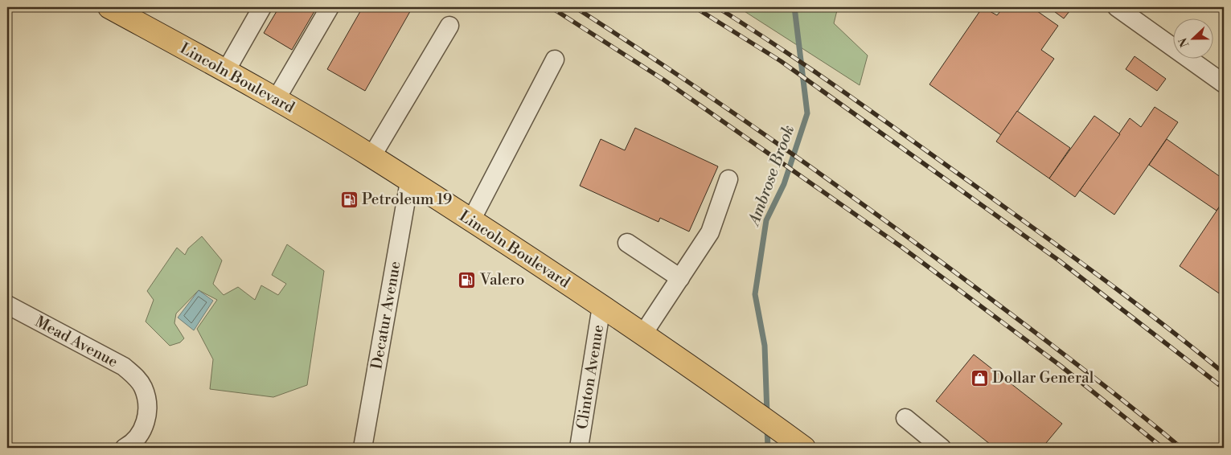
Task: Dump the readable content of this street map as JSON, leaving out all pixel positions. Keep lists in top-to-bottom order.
{
  "streets": {
    "main road": ["Lincoln Boulevard"],
    "street": ["Decatur Avenue", "Mead Avenue", "Clinton Avenue"]
  },
  "crossings": [
    ["Lincoln Boulevard", "Decatur Avenue"],
    ["Lincoln Boulevard", "Clinton Avenue"]
  ],
  "water": ["Ambrose Brook"],
  "places": {
    "fuel station": ["Petroleum 19", "Valero"],
    "shop": ["Dollar General"]
  },
  "north": "left"
}
